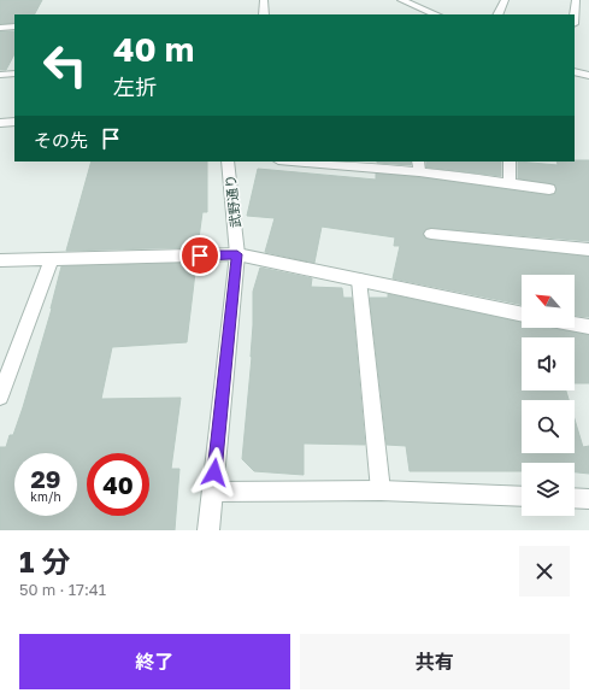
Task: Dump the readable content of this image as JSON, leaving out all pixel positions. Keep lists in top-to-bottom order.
{
  "streets": {
    "street": ["武野通り"]
  },
  "north": "top left",
  "page": {
    "turn": ["40 m", "左折"],
    "then": "その先",
    "speed": "29 km/h",
    "limit": "40",
    "heading": ["1 分", "50 m · 17:41"],
    "buttons": ["終了", "共有"]
  }
}
